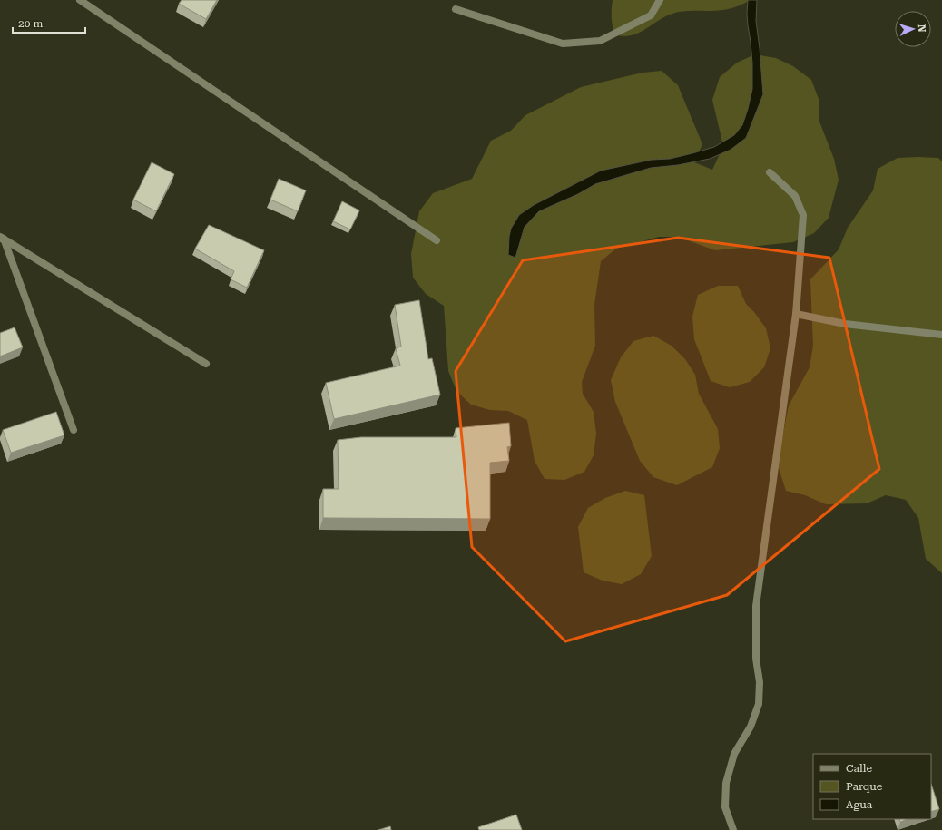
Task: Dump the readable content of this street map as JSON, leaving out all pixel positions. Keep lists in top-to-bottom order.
{
  "legend": ["Calle", "Parque", "Agua"],
  "scale_bar": "20 m",
  "north": "right"
}
